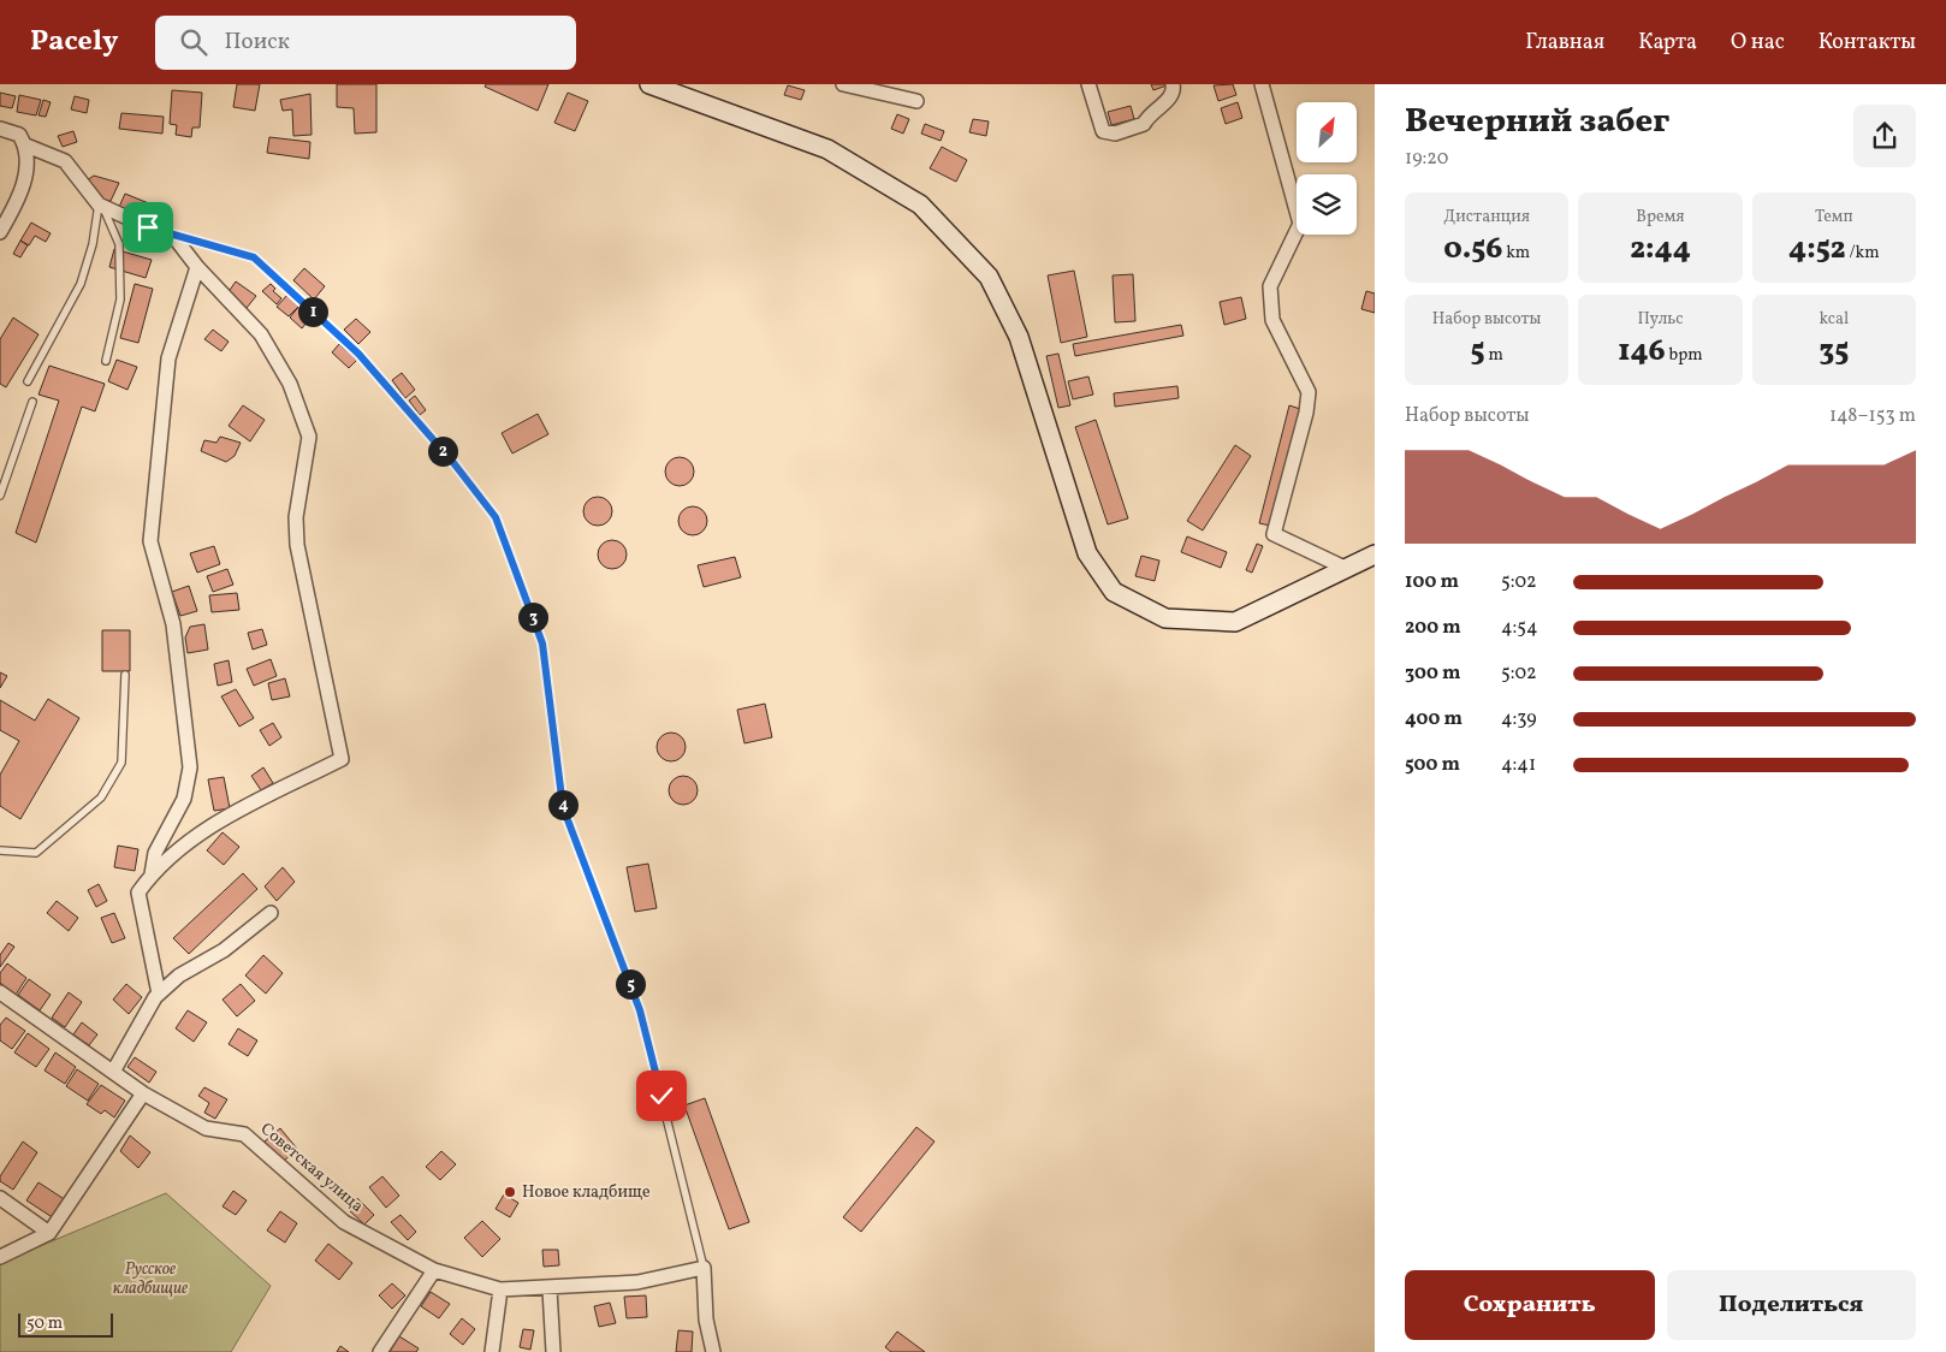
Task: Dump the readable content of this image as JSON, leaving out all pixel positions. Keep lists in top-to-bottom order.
{
  "streets": {
    "street": ["Советская улица"]
  },
  "parks": ["Русское кладбищие"],
  "places": ["Новое кладбище"],
  "scale_bar": "50 m",
  "north": "top right",
  "page": {
    "header": "Pacely",
    "search": "Поиск",
    "nav": [
      "Главная",
      "Карта",
      "О нас",
      "Контакты"
    ],
    "heading": ["Вечерний забег", "19:20"],
    "stats": [
      ["Дистанция", "0.56 km"],
      ["Время", "2:44"],
      ["Темп", "4:52 /km"],
      ["Набор высоты", "5 m"],
      ["Пульс", "146 bpm"],
      ["kcal", "35"]
    ],
    "pins": [
      "1",
      "2",
      "3",
      "4",
      "5"
    ],
    "chart": ["Набор высоты", "148–153 m"],
    "list": [
      {
        "name": "100 m",
        "note": "5:02"
      },
      {
        "name": "200 m",
        "note": "4:54"
      },
      {
        "name": "300 m",
        "note": "5:02"
      },
      {
        "name": "400 m",
        "note": "4:39"
      },
      {
        "name": "500 m",
        "note": "4:41"
      }
    ],
    "buttons": ["Сохранить", "Поделиться"],
    "scale": "50 m"
  }
}
